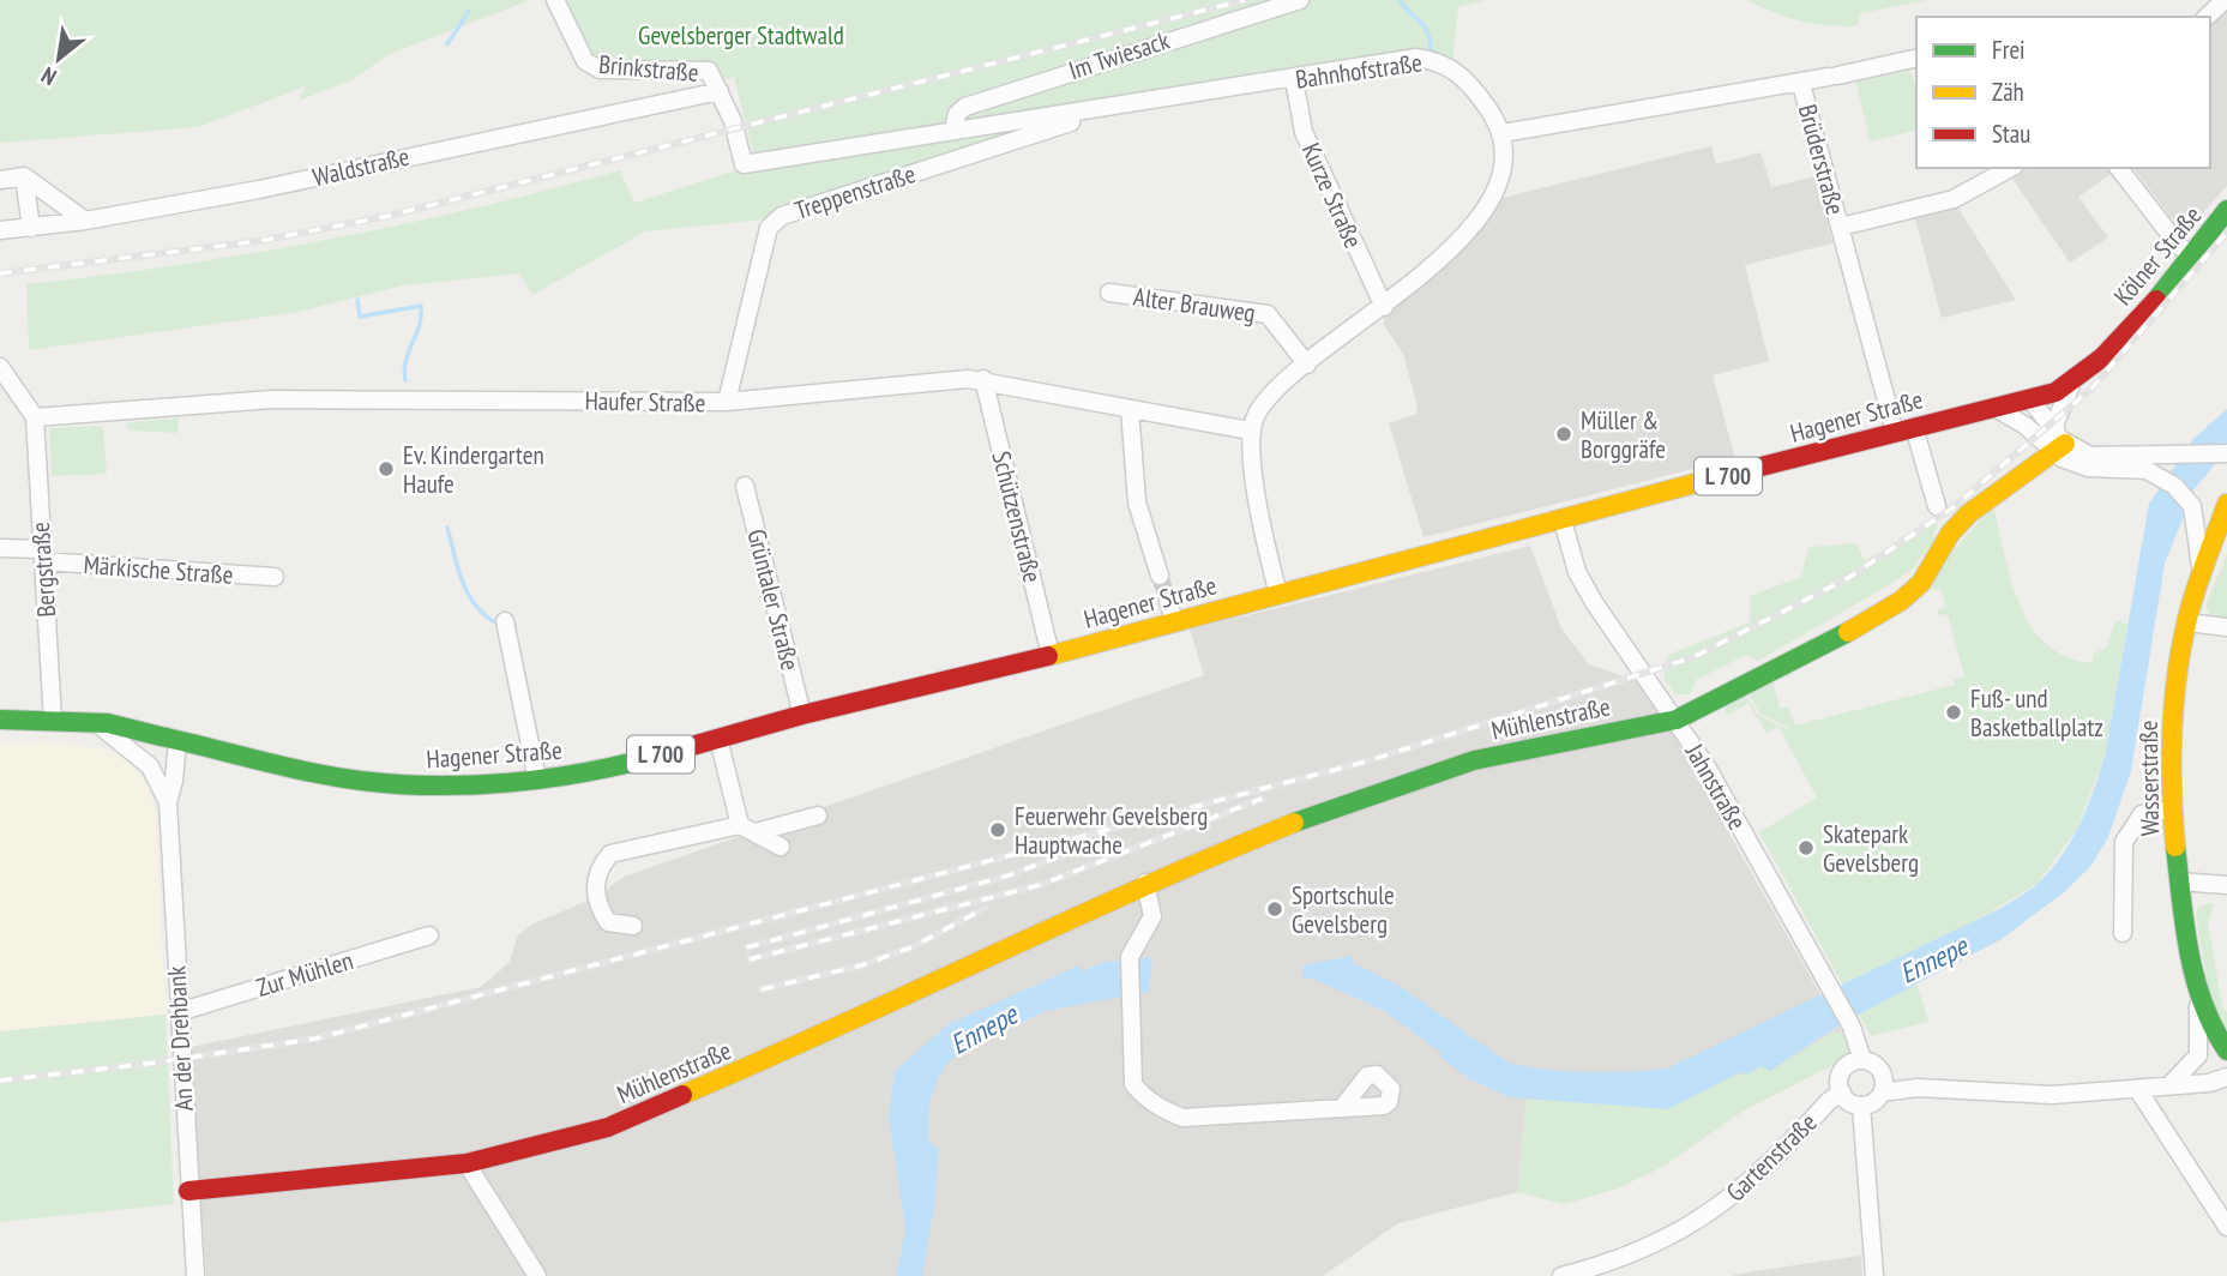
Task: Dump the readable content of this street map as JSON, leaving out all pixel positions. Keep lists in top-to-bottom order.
{
  "streets": {
    "main road": [
      "Kölner Straße",
      "Hagener Straße",
      "L 700",
      "Mühlenstraße",
      "Wasserstraße"
    ],
    "street": [
      "Im Twiesack",
      "Brinkstraße",
      "Bahnhofstraße",
      "Brüderstraße",
      "Waldstraße",
      "Treppenstraße",
      "Kurze Straße",
      "Alter Brauweg",
      "Haufer Straße",
      "Schützenstraße",
      "Bergstraße",
      "Märkische Straße",
      "Grüntaler Straße",
      "Jahnstraße",
      "Zur Mühlen",
      "An der Drehbank",
      "Gartenstraße"
    ]
  },
  "crossings": [
    ["Im Twiesack", "Bahnhofstraße"],
    ["Brinkstraße", "Bahnhofstraße"],
    ["Brinkstraße", "Waldstraße"],
    ["Bahnhofstraße", "Brüderstraße"],
    ["Bahnhofstraße", "Waldstraße"],
    ["Bahnhofstraße", "Treppenstraße"],
    ["Bahnhofstraße", "Kurze Straße"],
    ["Brüderstraße", "Hagener Straße"],
    ["Treppenstraße", "Haufer Straße"],
    ["Kölner Straße", "Hagener Straße"],
    ["Haufer Straße", "Schützenstraße"],
    ["Haufer Straße", "Bergstraße"],
    ["Hagener Straße", "Schützenstraße"],
    ["Hagener Straße", "Bergstraße"],
    ["Hagener Straße", "Grüntaler Straße"],
    ["Hagener Straße", "Jahnstraße"],
    ["Hagener Straße", "An der Drehbank"],
    ["Bergstraße", "Märkische Straße"],
    ["Mühlenstraße", "Jahnstraße"],
    ["Mühlenstraße", "An der Drehbank"],
    ["Jahnstraße", "Gartenstraße"],
    ["Zur Mühlen", "An der Drehbank"]
  ],
  "water": ["Ennepe"],
  "parks": ["Gevelsberger Stadtwald"],
  "places": [
    "Müller & Borggräfe",
    "Ev. Kindergarten Haufe",
    "Fuß- und Basketballplatz",
    "Feuerwehr Gevelsberg Hauptwache",
    "Skatepark Gevelsberg",
    "Sportschule Gevelsberg"
  ],
  "legend": ["Frei", "Zäh", "Stau"],
  "north": "bottom left"
}
